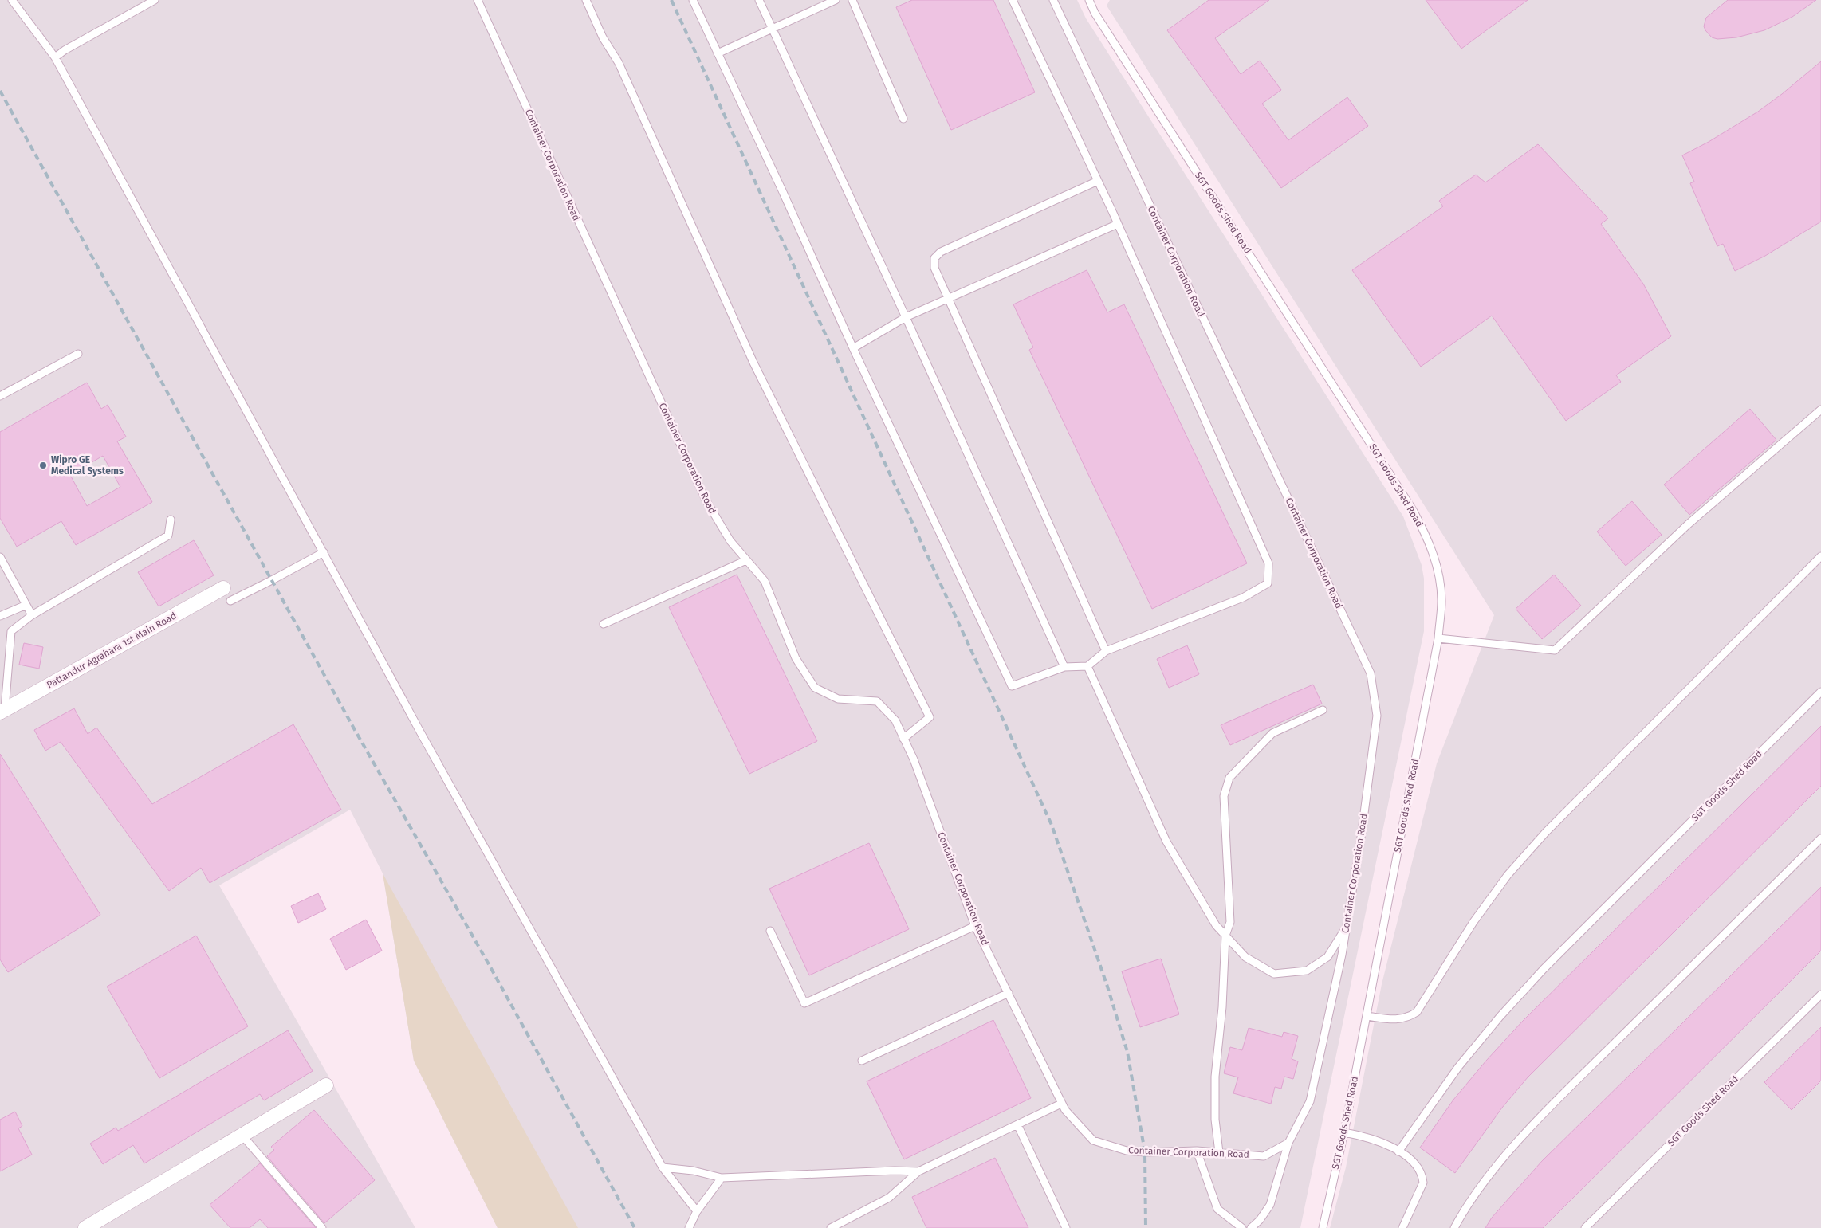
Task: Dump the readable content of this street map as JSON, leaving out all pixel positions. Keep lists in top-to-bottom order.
{
  "streets": {
    "street": ["Pattandur Agrahara 1st Main Road"],
    "lane": ["Container Corporation Road", "SGT Goods Shed Road"]
  },
  "places": ["Wipro GE Medical Systems"]
}
